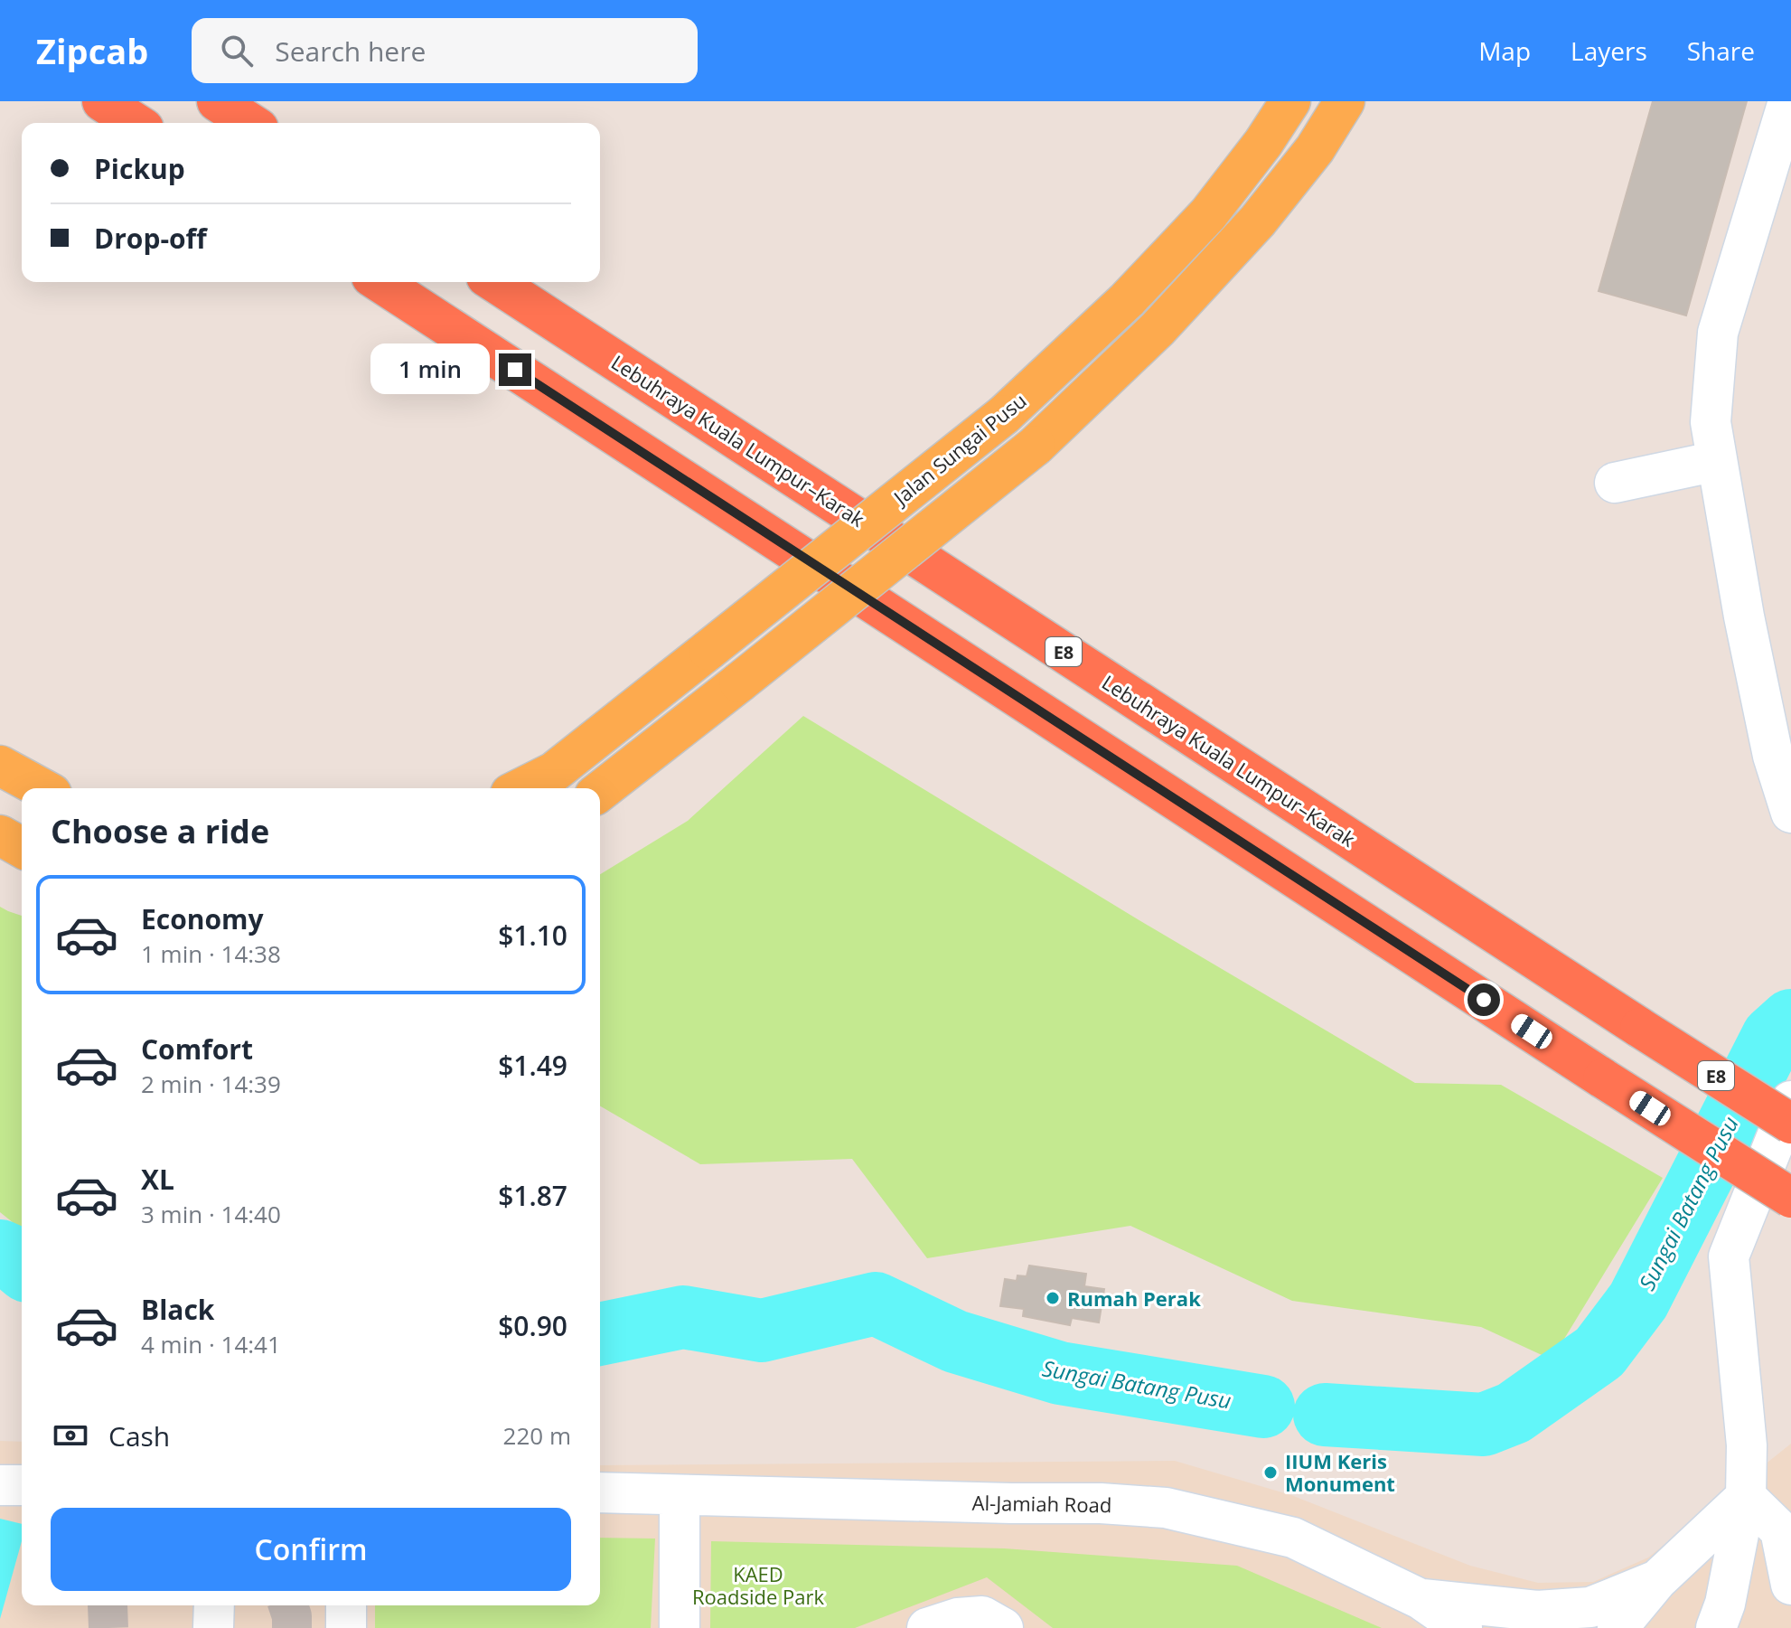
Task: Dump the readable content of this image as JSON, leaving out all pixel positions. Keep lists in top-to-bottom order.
{
  "streets": {
    "highway": ["Lebuhraya Kuala Lumpur–Karak", "E8"],
    "main road": ["Jalan Sungai Pusu"],
    "street": ["Al-Jamiah Road"]
  },
  "water": ["Sungai Batang Pusu"],
  "parks": ["KAED Roadside Park"],
  "places": ["Rumah Perak", "IIUM Keris Monument"],
  "page": {
    "header": "Zipcab",
    "search": "Search here",
    "nav": ["Map", "Layers", "Share"],
    "banner": ["Pickup", "Drop-off"],
    "bubble": "1 min",
    "heading": "Choose a ride",
    "list": [
      {
        "name": "Economy",
        "note": "1 min · 14:38",
        "value": "$1.10"
      },
      {
        "name": "Comfort",
        "note": "2 min · 14:39",
        "value": "$1.49"
      },
      {
        "name": "XL",
        "note": "3 min · 14:40",
        "value": "$1.87"
      },
      {
        "name": "Black",
        "note": "4 min · 14:41",
        "value": "$0.90"
      }
    ],
    "pay": ["Cash", "220 m"],
    "buttons": "Confirm"
  }
}
